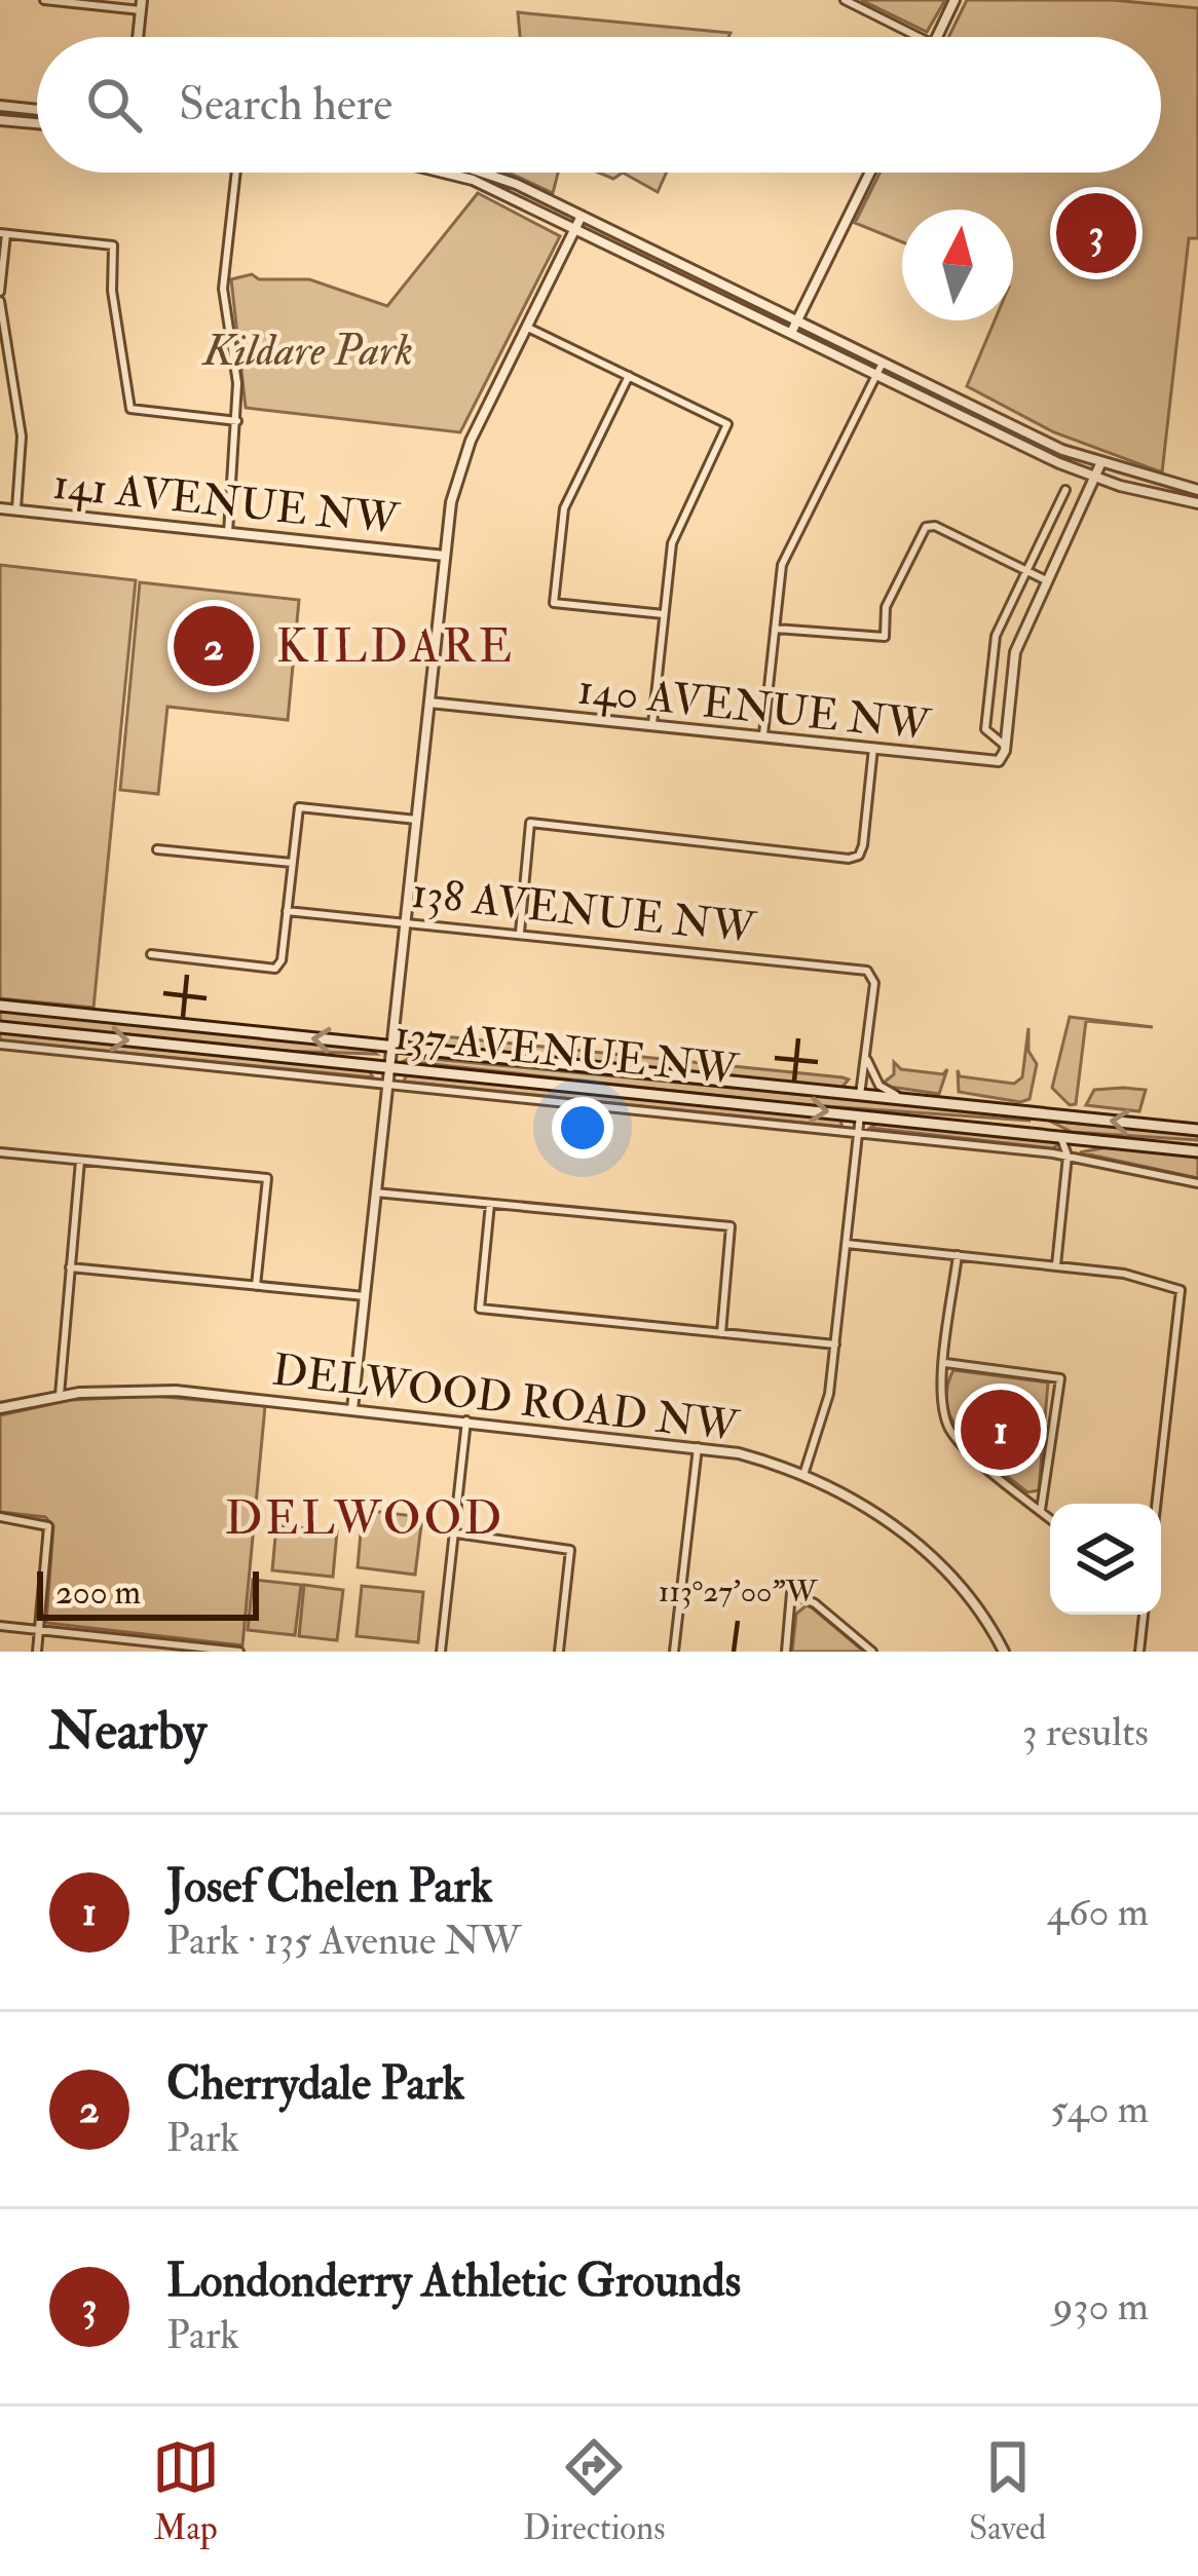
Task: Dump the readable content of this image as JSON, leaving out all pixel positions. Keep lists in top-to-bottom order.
{
  "streets": {
    "main road": ["137 AVENUE NW"],
    "street": [
      "141 AVENUE NW",
      "140 AVENUE NW",
      "138 AVENUE NW",
      "DELWOOD ROAD NW"
    ]
  },
  "districts": ["KILDARE", "DELWOOD"],
  "parks": ["Kildare Park"],
  "scale_bar": "200 m",
  "north": "top",
  "page": {
    "search": "Search here",
    "pins": ["3", "2", "1"],
    "scale": "200 m",
    "heading": ["Nearby", "3 results"],
    "list": [
      {
        "mark": "1",
        "name": "Josef Chelen Park",
        "note": "Park · 135 Avenue NW",
        "value": "460 m"
      },
      {
        "mark": "2",
        "name": "Cherrydale Park",
        "note": "Park",
        "value": "540 m"
      },
      {
        "mark": "3",
        "name": "Londonderry Athletic Grounds",
        "note": "Park",
        "value": "930 m"
      }
    ],
    "nav": ["Map", "Directions", "Saved"]
  },
  "coordinates": ["113°27'00\"W"]
}
